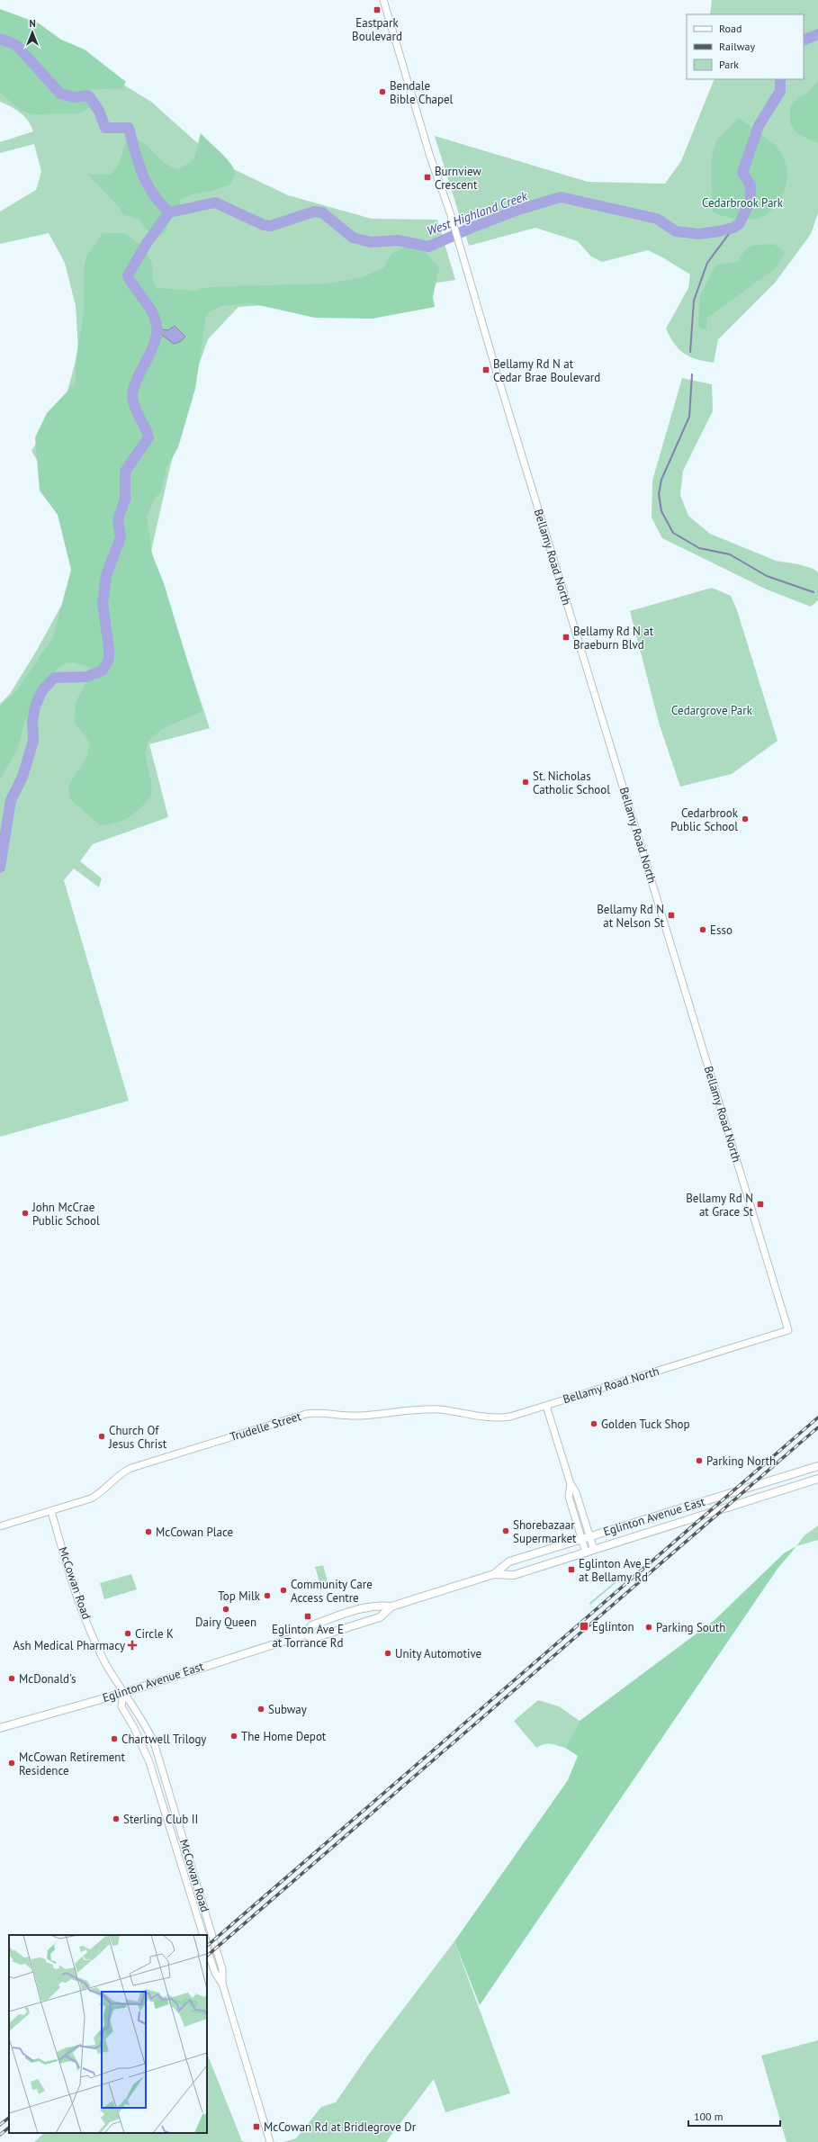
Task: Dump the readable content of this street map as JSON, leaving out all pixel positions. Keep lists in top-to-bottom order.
{
  "streets": {
    "main road": ["Eglinton Avenue East"],
    "street": ["Bellamy Road North", "Trudelle Street", "McCowan Road"]
  },
  "crossings": [
    ["Bellamy Road North", "Trudelle Street"],
    ["Trudelle Street", "McCowan Road"],
    ["Eglinton Avenue East", "McCowan Road"]
  ],
  "water": ["West Highland Creek"],
  "parks": ["Cedarbrook Park", "Cedargrove Park"],
  "places": {
    "transit": [
      "Eastpark Boulevard",
      "Burnview Crescent",
      "Bellamy Rd N at Cedar Brae Boulevard",
      "Bellamy Rd N at Braeburn Blvd",
      "Bellamy Rd N at Nelson St",
      "Bellamy Rd N at Grace St",
      "Eglinton Ave E at Bellamy Rd",
      "Eglinton Ave E at Torrance Rd",
      "Eglinton",
      "McCowan Rd at Bridlegrove Dr"
    ],
    "other": [
      "Bendale Bible Chapel",
      "St. Nicholas Catholic School",
      "Cedarbrook Public School",
      "Esso",
      "John McCrae Public School",
      "Golden Tuck Shop",
      "Church Of Jesus Christ",
      "Parking North",
      "Shorebazaar Supermarket",
      "McCowan Place",
      "Community Care Access Centre",
      "Top Milk",
      "Dairy Queen",
      "Parking South",
      "Circle K",
      "Unity Automotive",
      "McDonald's",
      "Subway",
      "The Home Depot",
      "Chartwell Trilogy",
      "McCowan Retirement Residence",
      "Sterling Club II"
    ],
    "health": ["Ash Medical Pharmacy"]
  },
  "legend": ["Road", "Railway", "Park"],
  "scale_bar": "100 m",
  "north": "top"
}
